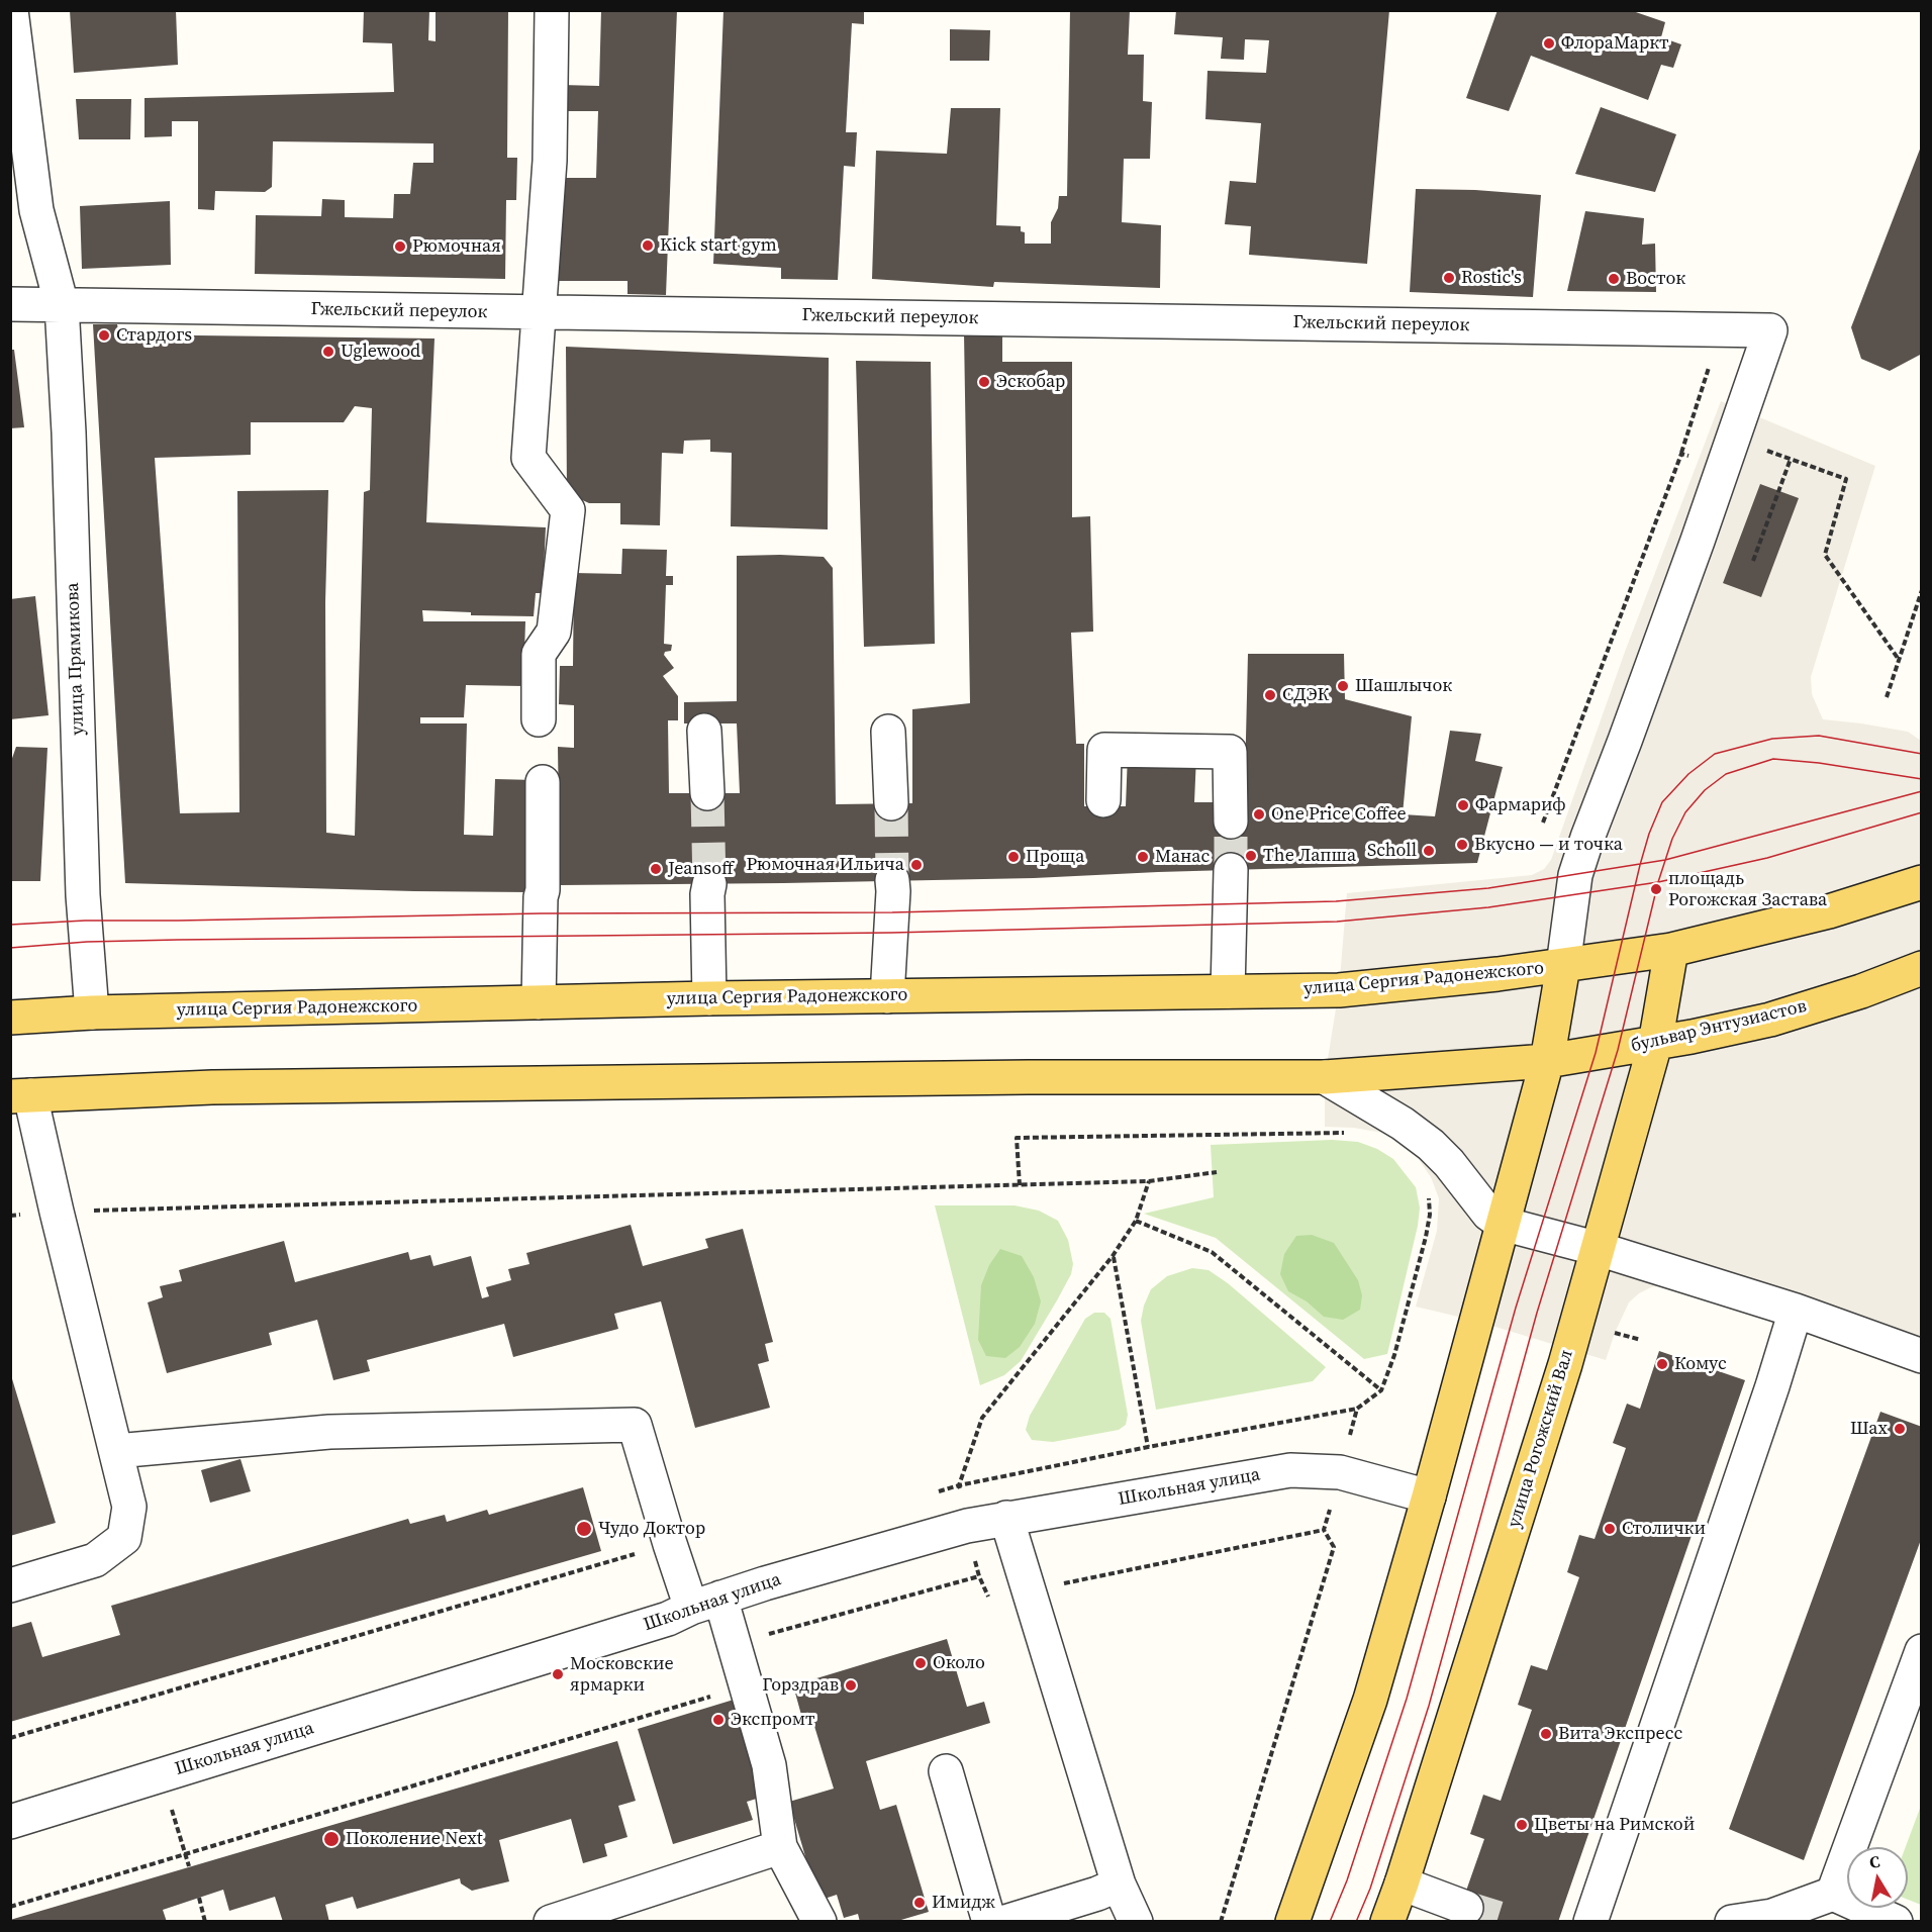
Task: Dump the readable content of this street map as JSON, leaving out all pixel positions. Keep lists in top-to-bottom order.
{
  "streets": {
    "main road": ["улица Сергия Радонежского", "бульвар Энтузиастов", "улица Рогожский Вал"],
    "street": ["Гжельский переулок", "улица Прямикова", "Школьная улица"]
  },
  "crossings": [
    ["Гжельский переулок", "улица Прямикова"],
    ["Гжельский переулок", "улица Сергия Радонежского"],
    ["улица Прямикова", "улица Сергия Радонежского"],
    ["бульвар Энтузиастов", "улица Рогожский Вал"]
  ],
  "places": [
    "ФлораМаркт",
    "Kick start gym",
    "Рюмочная",
    "Rostic's",
    "Восток",
    "Стардогs",
    "Uglewood",
    "Эскобар",
    "Шашлычок",
    "СДЭК",
    "Фармариф",
    "One Price Coffee",
    "Вкусно — и точка",
    "Scholl",
    "The Лапша",
    "Проща",
    "Манас",
    "Рюмочная Ильича",
    "Jeansoff",
    "площадь Рогожская Застава",
    "Комус",
    "Шах",
    "Чудо Доктор",
    "Столички",
    "Около",
    "Московские ярмарки",
    "Горздрав",
    "Экспромт",
    "Вита Экспресс",
    "Цветы на Римской",
    "Поколение Next",
    "Имидж"
  ],
  "north": "top"
}
